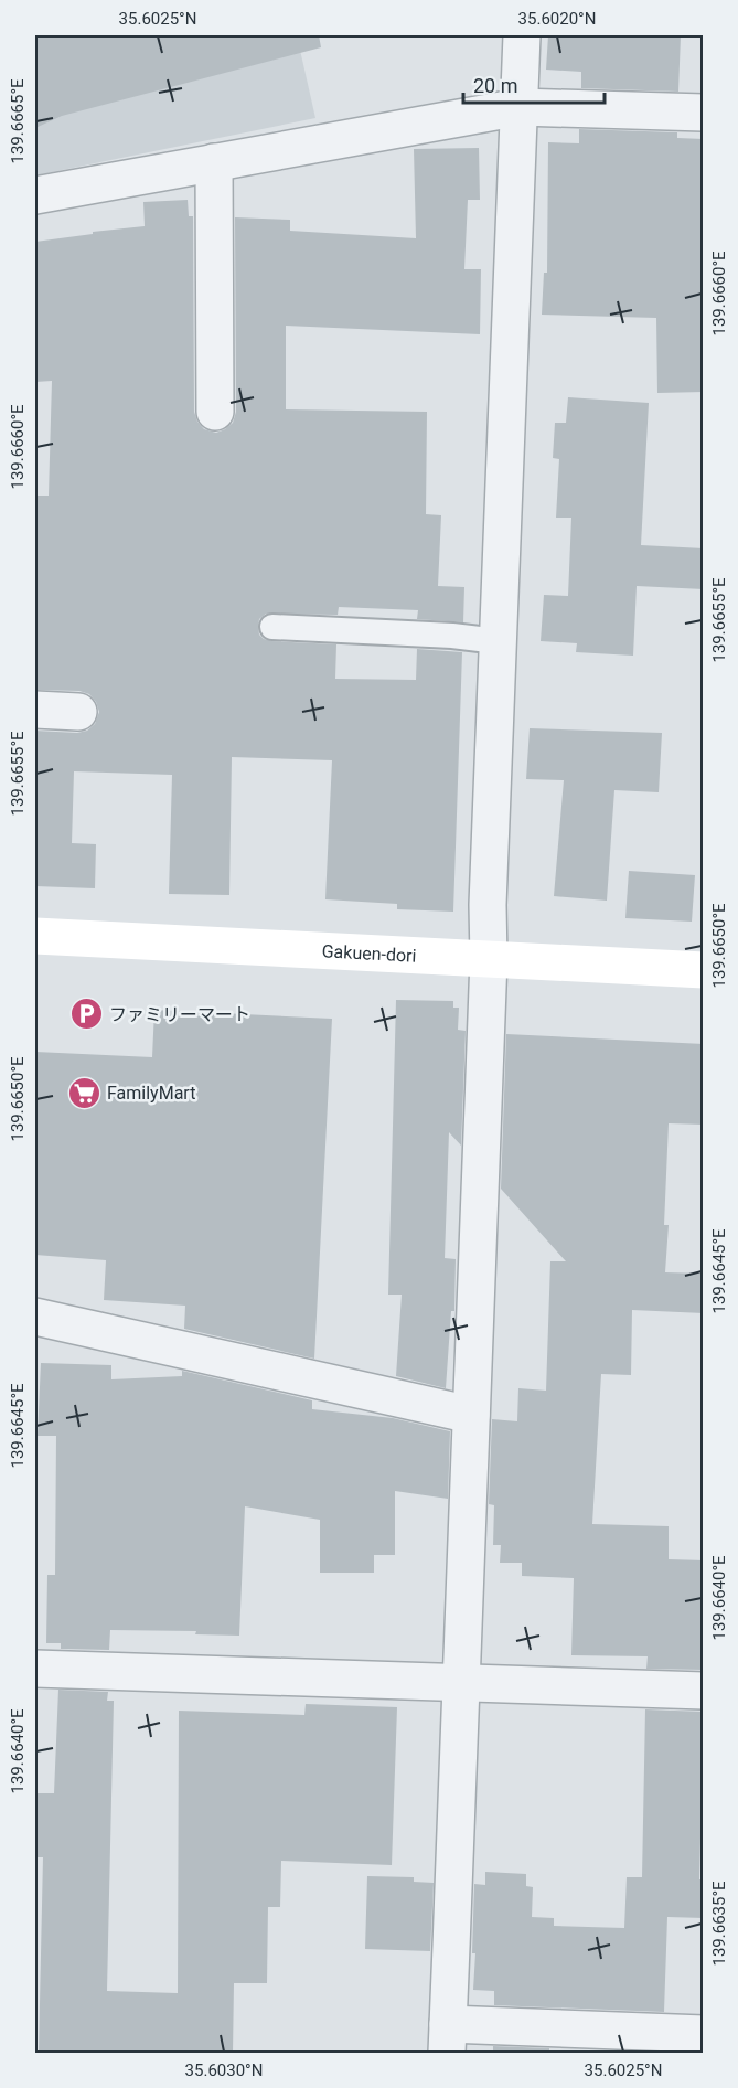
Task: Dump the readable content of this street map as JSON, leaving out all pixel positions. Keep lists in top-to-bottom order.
{
  "streets": {
    "street": ["Gakuen-dori"]
  },
  "places": {
    "parking": ["ファミリーマート"],
    "supermarket": ["FamilyMart"]
  },
  "scale_bar": "20 m",
  "coordinates": [
    "35.6025°N",
    "35.6020°N",
    "139.6665°E",
    "139.6660°E",
    "139.6655°E",
    "139.6650°E",
    "139.6645°E",
    "139.6640°E",
    "139.6635°E",
    "35.6030°N"
  ]
}
